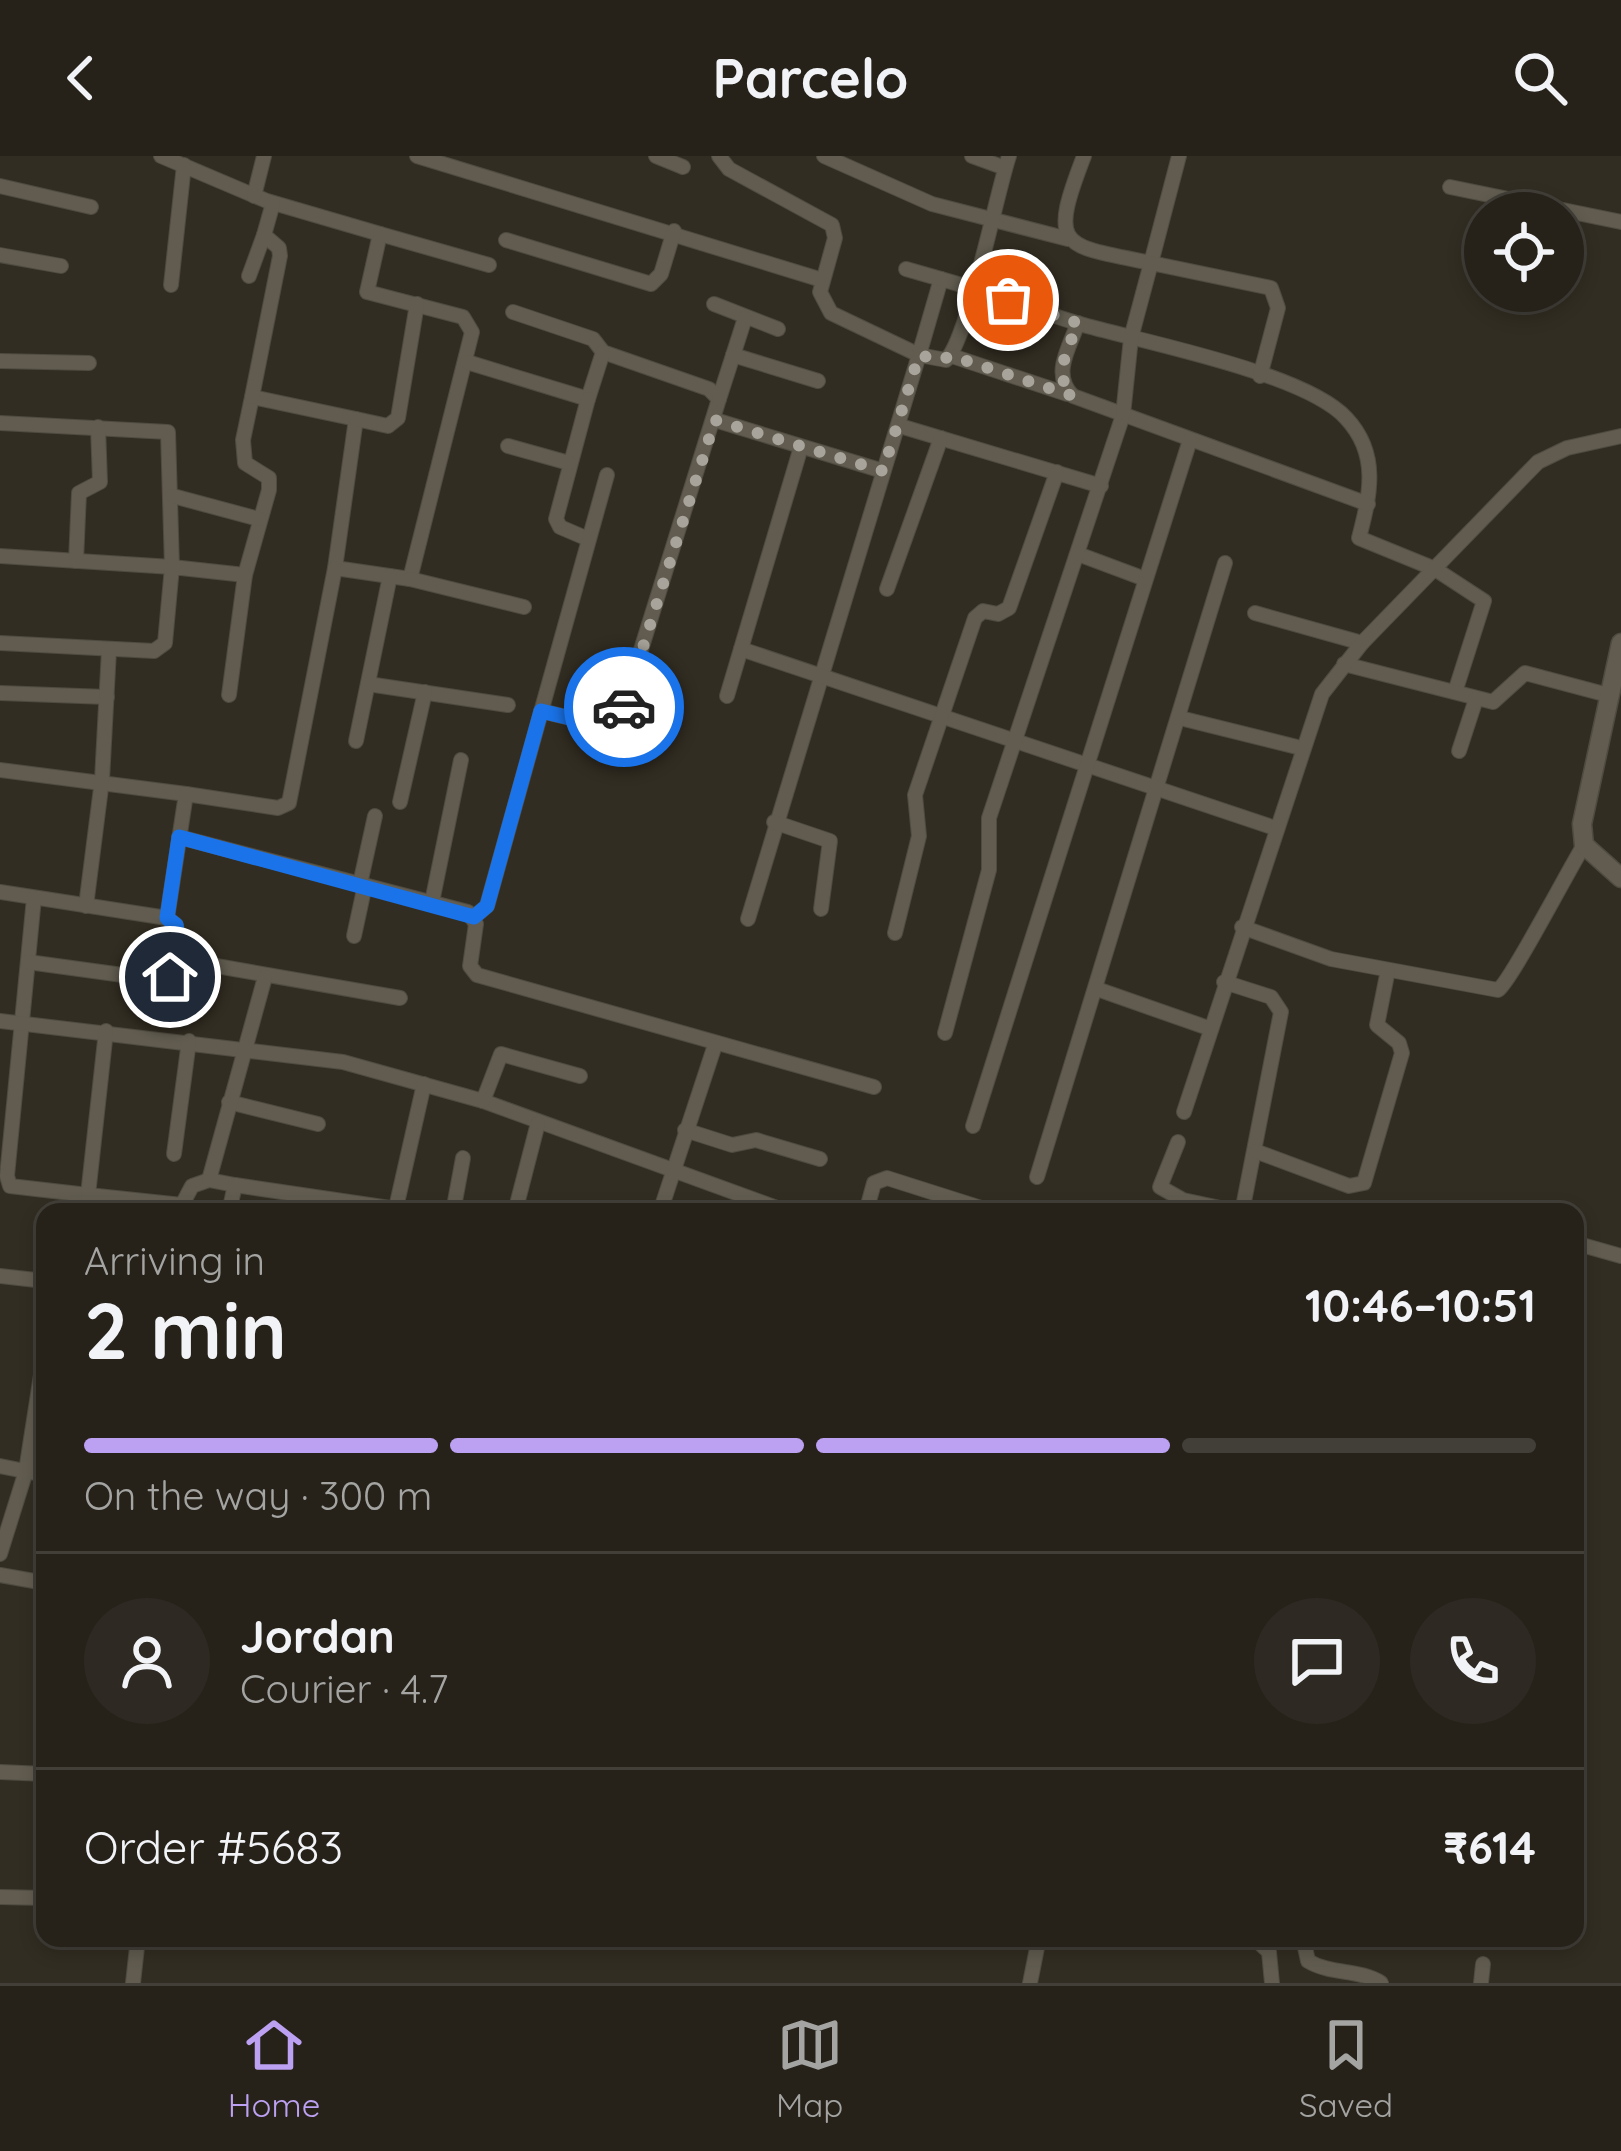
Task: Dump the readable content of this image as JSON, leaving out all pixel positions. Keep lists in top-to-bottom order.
{
  "page": {
    "header": "Parcelo",
    "heading": ["2 min", "Arriving in", "10:46–10:51"],
    "panel": [
      "Jordan",
      "Courier · 4.7",
      "Order #5683",
      "₹614"
    ],
    "bar": "On the way · 300 m",
    "tabs": ["Home", "Map", "Saved"]
  }
}
